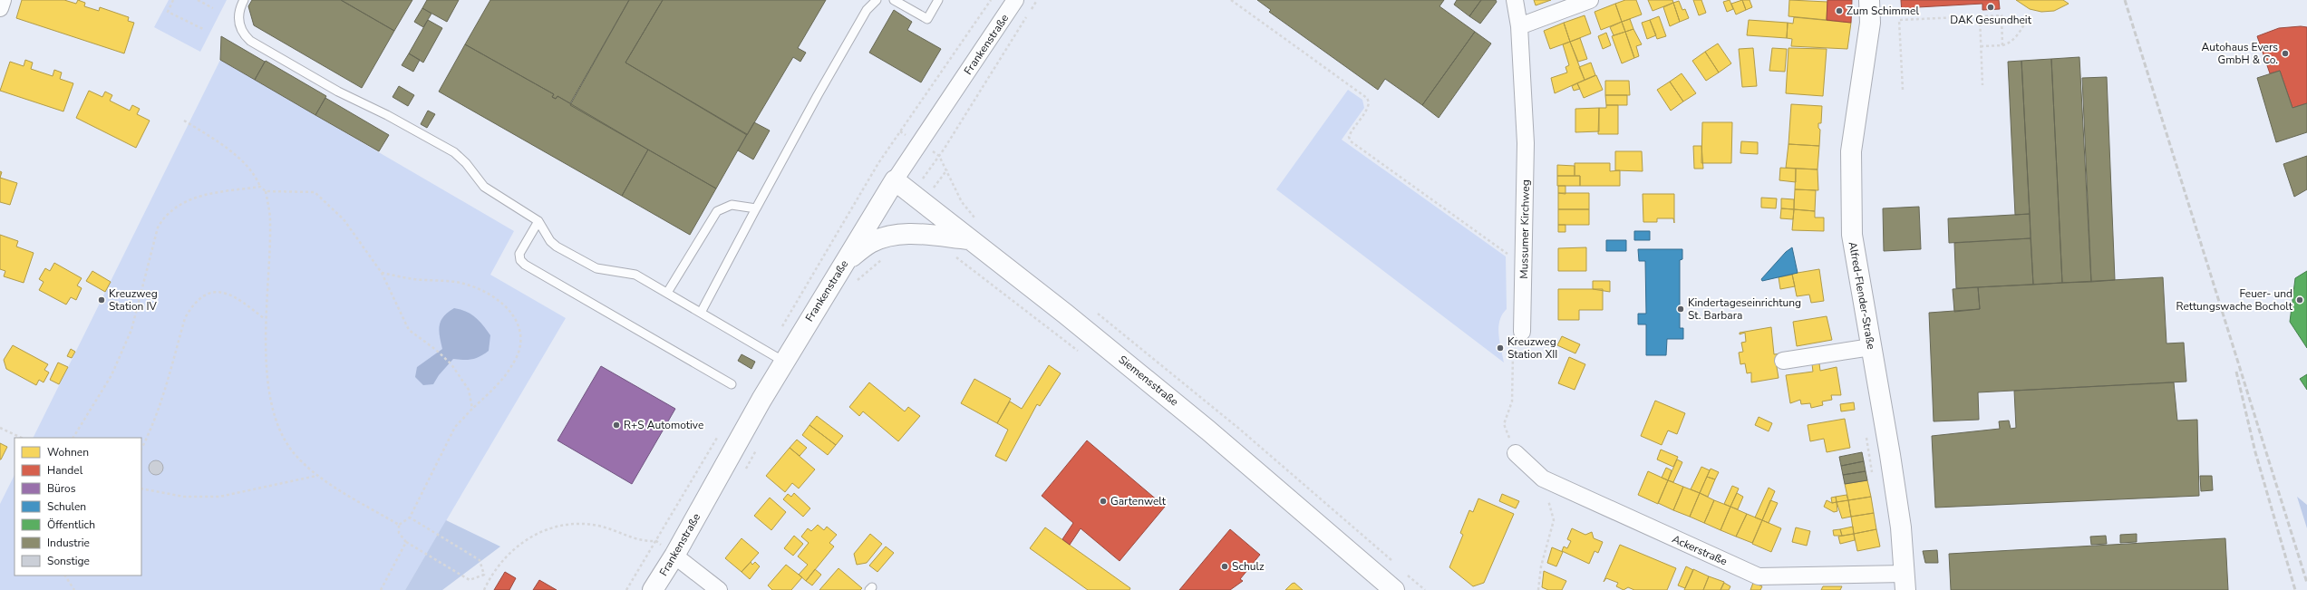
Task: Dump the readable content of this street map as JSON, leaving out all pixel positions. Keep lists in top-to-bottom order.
{
  "streets": {
    "street": [
      "Frankenstraße",
      "Mussumer Kirchweg",
      "Alfred-Flender-Straße",
      "Siemensstraße",
      "Ackerstraße"
    ]
  },
  "crossings": [
    ["Frankenstraße", "Siemensstraße"],
    ["Alfred-Flender-Straße", "Ackerstraße"]
  ],
  "places": [
    "DAK Gesundheit",
    "Zum Schimmel",
    "Autohaus Evers GmbH & Co.",
    "Kreuzweg Station IV",
    "Feuer- und Rettungswache Bocholt",
    "Kindertageseinrichtung St. Barbara",
    "Kreuzweg Station XII",
    "R+S Automotive",
    "Gartenwelt",
    "Schulz"
  ],
  "legend": [
    "Wohnen",
    "Handel",
    "Büros",
    "Schulen",
    "Öffentlich",
    "Industrie",
    "Sonstige"
  ]
}
